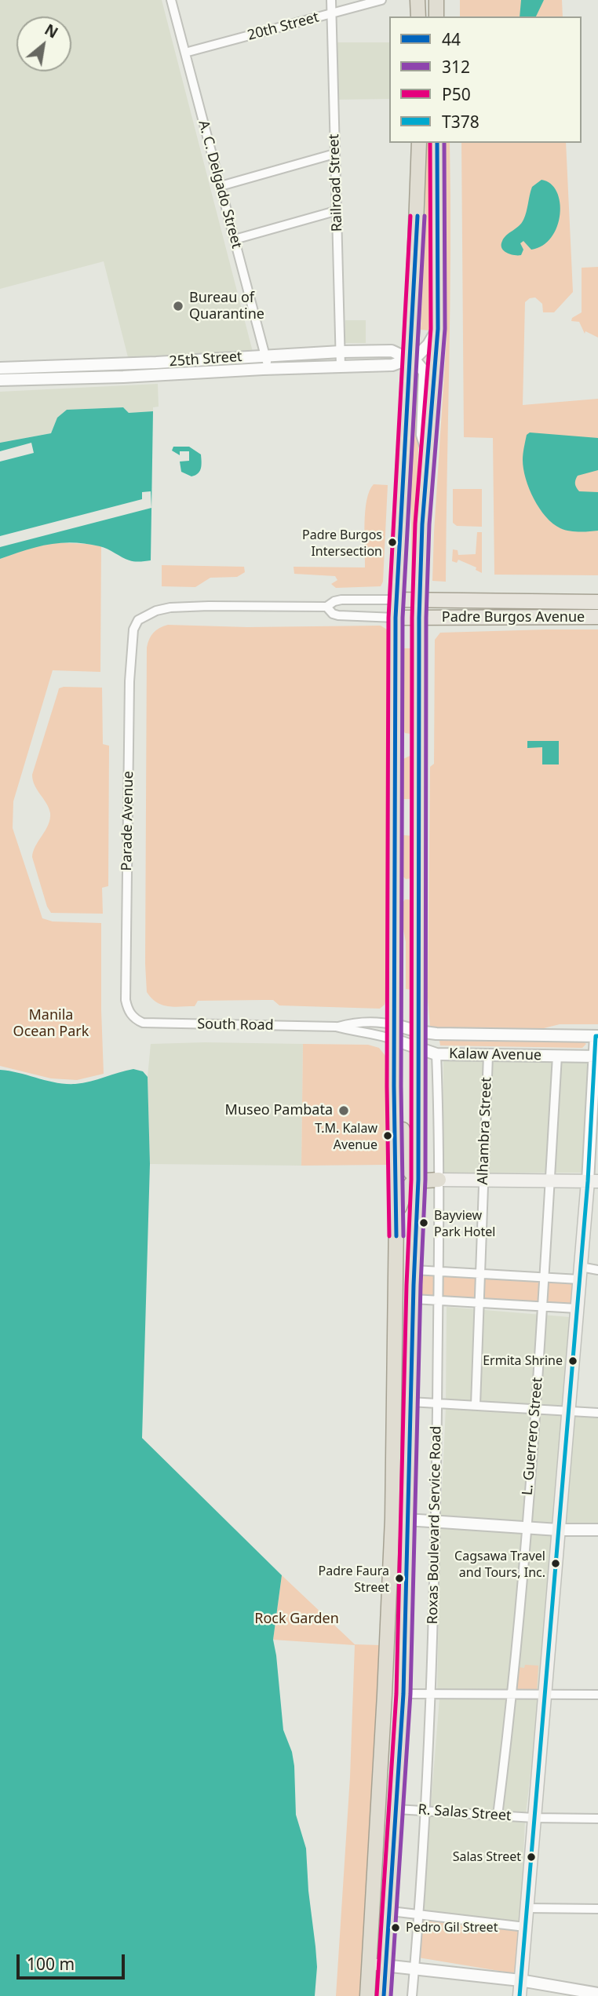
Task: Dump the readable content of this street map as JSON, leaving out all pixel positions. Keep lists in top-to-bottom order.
{
  "streets": {
    "main road": ["Padre Burgos Avenue"],
    "street": [
      "20th Street",
      "Railroad Street",
      "A. C. Delgado Street",
      "25th Street",
      "Parade Avenue",
      "South Road",
      "Kalaw Avenue",
      "Alhambra Street",
      "L. Guerrero Street",
      "Roxas Boulevard Service Road",
      "R. Salas Street"
    ]
  },
  "crossings": [
    ["20th Street", "Railroad Street"],
    ["20th Street", "A. C. Delgado Street"],
    ["Railroad Street", "25th Street"],
    ["A. C. Delgado Street", "25th Street"],
    ["Parade Avenue", "South Road"],
    ["South Road", "Kalaw Avenue"],
    ["Kalaw Avenue", "Alhambra Street"],
    ["Kalaw Avenue", "L. Guerrero Street"],
    ["Kalaw Avenue", "Roxas Boulevard Service Road"],
    ["L. Guerrero Street", "R. Salas Street"],
    ["Roxas Boulevard Service Road", "R. Salas Street"]
  ],
  "parks": ["Manila Ocean Park", "Rock Garden"],
  "places": [
    "Bureau of Quarantine",
    "Padre Burgos Intersection",
    "Museo Pambata",
    "T.M. Kalaw Avenue",
    "Bayview Park Hotel",
    "Ermita Shrine",
    "Cagsawa Travel and Tours, Inc.",
    "Padre Faura Street",
    "Salas Street",
    "Pedro Gil Street"
  ],
  "lines": [
    "transit line 44",
    "transit line 312",
    "transit line P50",
    "transit line T378"
  ],
  "legend": [
    "44",
    "312",
    "P50",
    "T378"
  ],
  "scale_bar": "100 m",
  "north": "top right"
}
